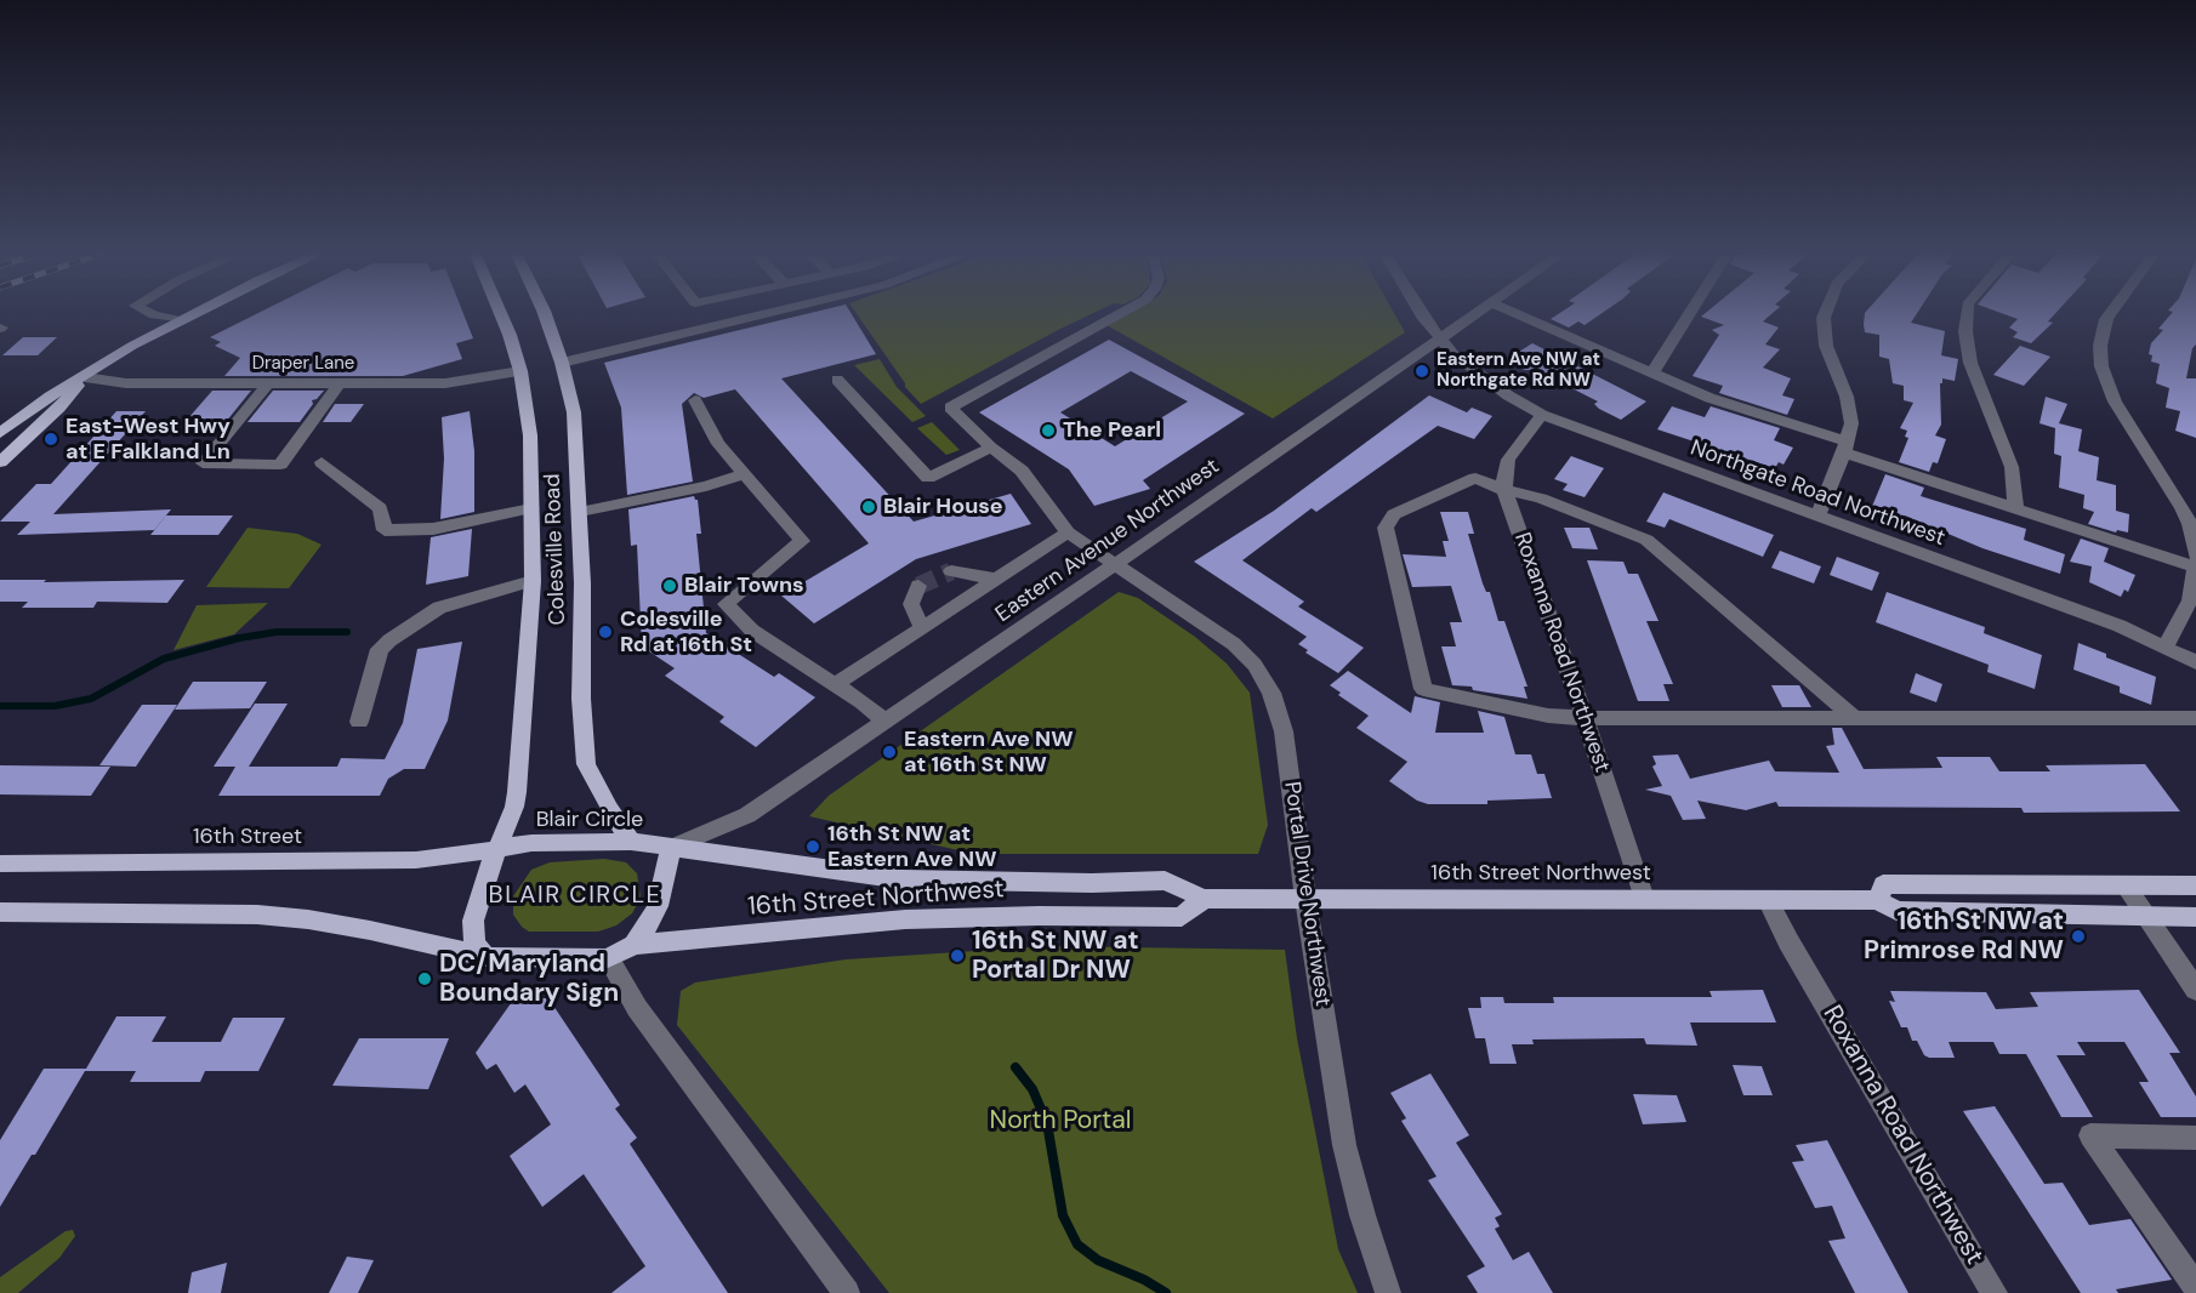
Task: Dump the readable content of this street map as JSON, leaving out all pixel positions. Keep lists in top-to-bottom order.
{
  "streets": {
    "main road": [
      "Colesville Road",
      "Blair Circle",
      "16th Street",
      "16th Street Northwest"
    ],
    "street": [
      "Draper Lane",
      "Northgate Road Northwest",
      "Eastern Avenue Northwest",
      "Roxanna Road Northwest",
      "Portal Drive Northwest"
    ]
  },
  "crossings": [
    ["Draper Lane", "Colesville Road"],
    ["Northgate Road Northwest", "Eastern Avenue Northwest"],
    ["Northgate Road Northwest", "Roxanna Road Northwest"],
    ["Eastern Avenue Northwest", "Blair Circle"],
    ["Eastern Avenue Northwest", "16th Street Northwest"],
    ["Eastern Avenue Northwest", "Portal Drive Northwest"],
    ["Colesville Road", "Blair Circle"],
    ["Colesville Road", "16th Street"],
    ["Roxanna Road Northwest", "16th Street Northwest"],
    ["Blair Circle", "16th Street"],
    ["Blair Circle", "16th Street Northwest"],
    ["16th Street Northwest", "Portal Drive Northwest"]
  ],
  "districts": ["BLAIR CIRCLE"],
  "parks": ["North Portal"],
  "places": [
    "Eastern Ave NW at Northgate Rd NW",
    "The Pearl",
    "East-West Hwy at E Falkland Ln",
    "Blair House",
    "Blair Towns",
    "Colesville Rd at 16th St",
    "Eastern Ave NW at 16th St NW",
    "16th St NW at Eastern Ave NW",
    "16th St NW at Primrose Rd NW",
    "16th St NW at Portal Dr NW",
    "DC/Maryland Boundary Sign"
  ]
}
